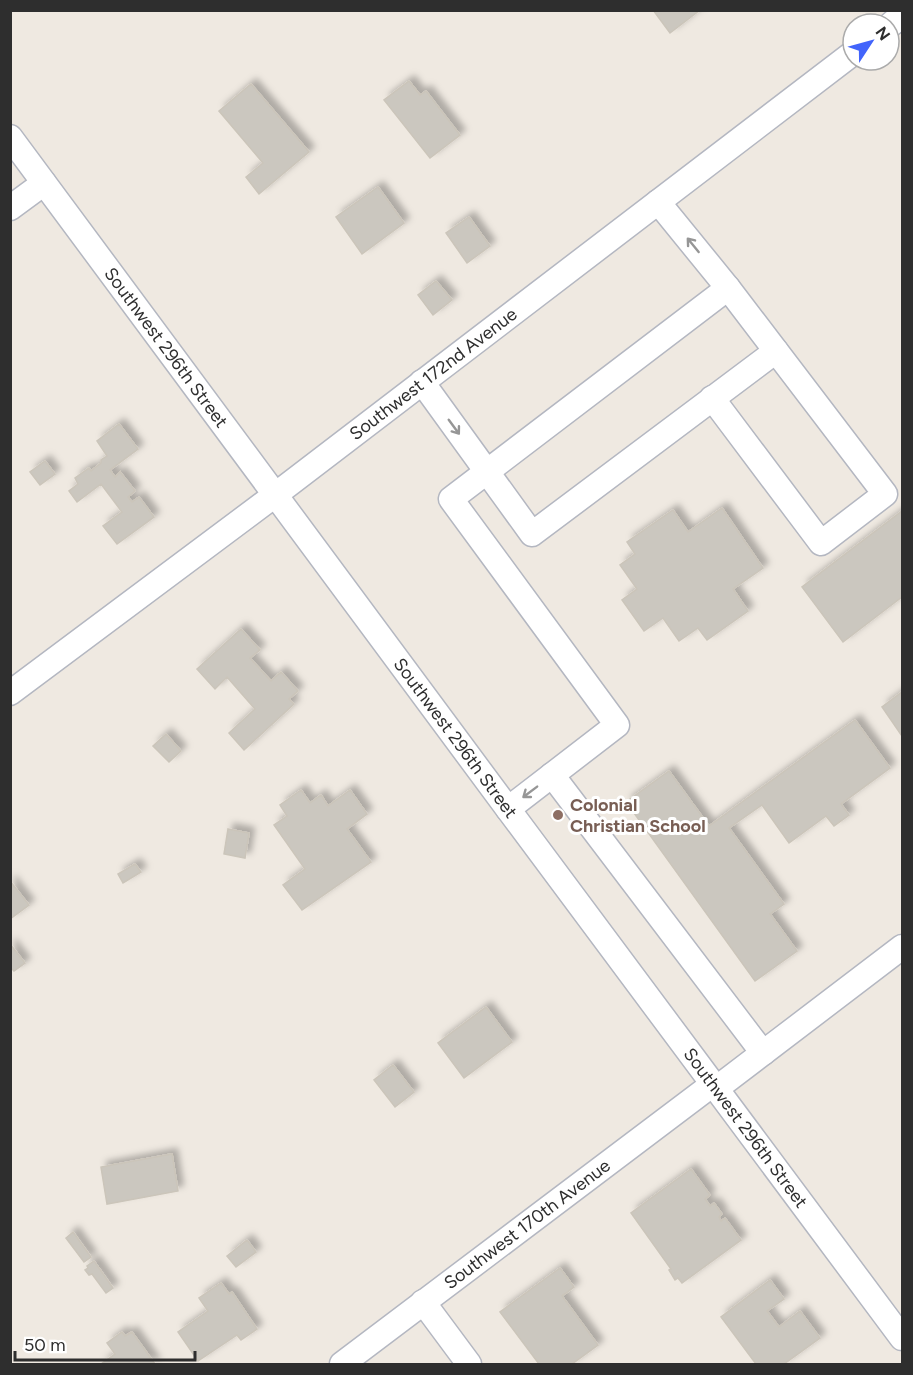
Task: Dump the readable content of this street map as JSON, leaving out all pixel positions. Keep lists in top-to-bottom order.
{
  "streets": {
    "street": ["Southwest 296th Street", "Southwest 172nd Avenue", "Southwest 170th Avenue"]
  },
  "crossings": [
    ["Southwest 296th Street", "Southwest 172nd Avenue"],
    ["Southwest 296th Street", "Southwest 170th Avenue"]
  ],
  "places": ["Colonial Christian School"],
  "scale_bar": "50 m",
  "north": "top right"
}
